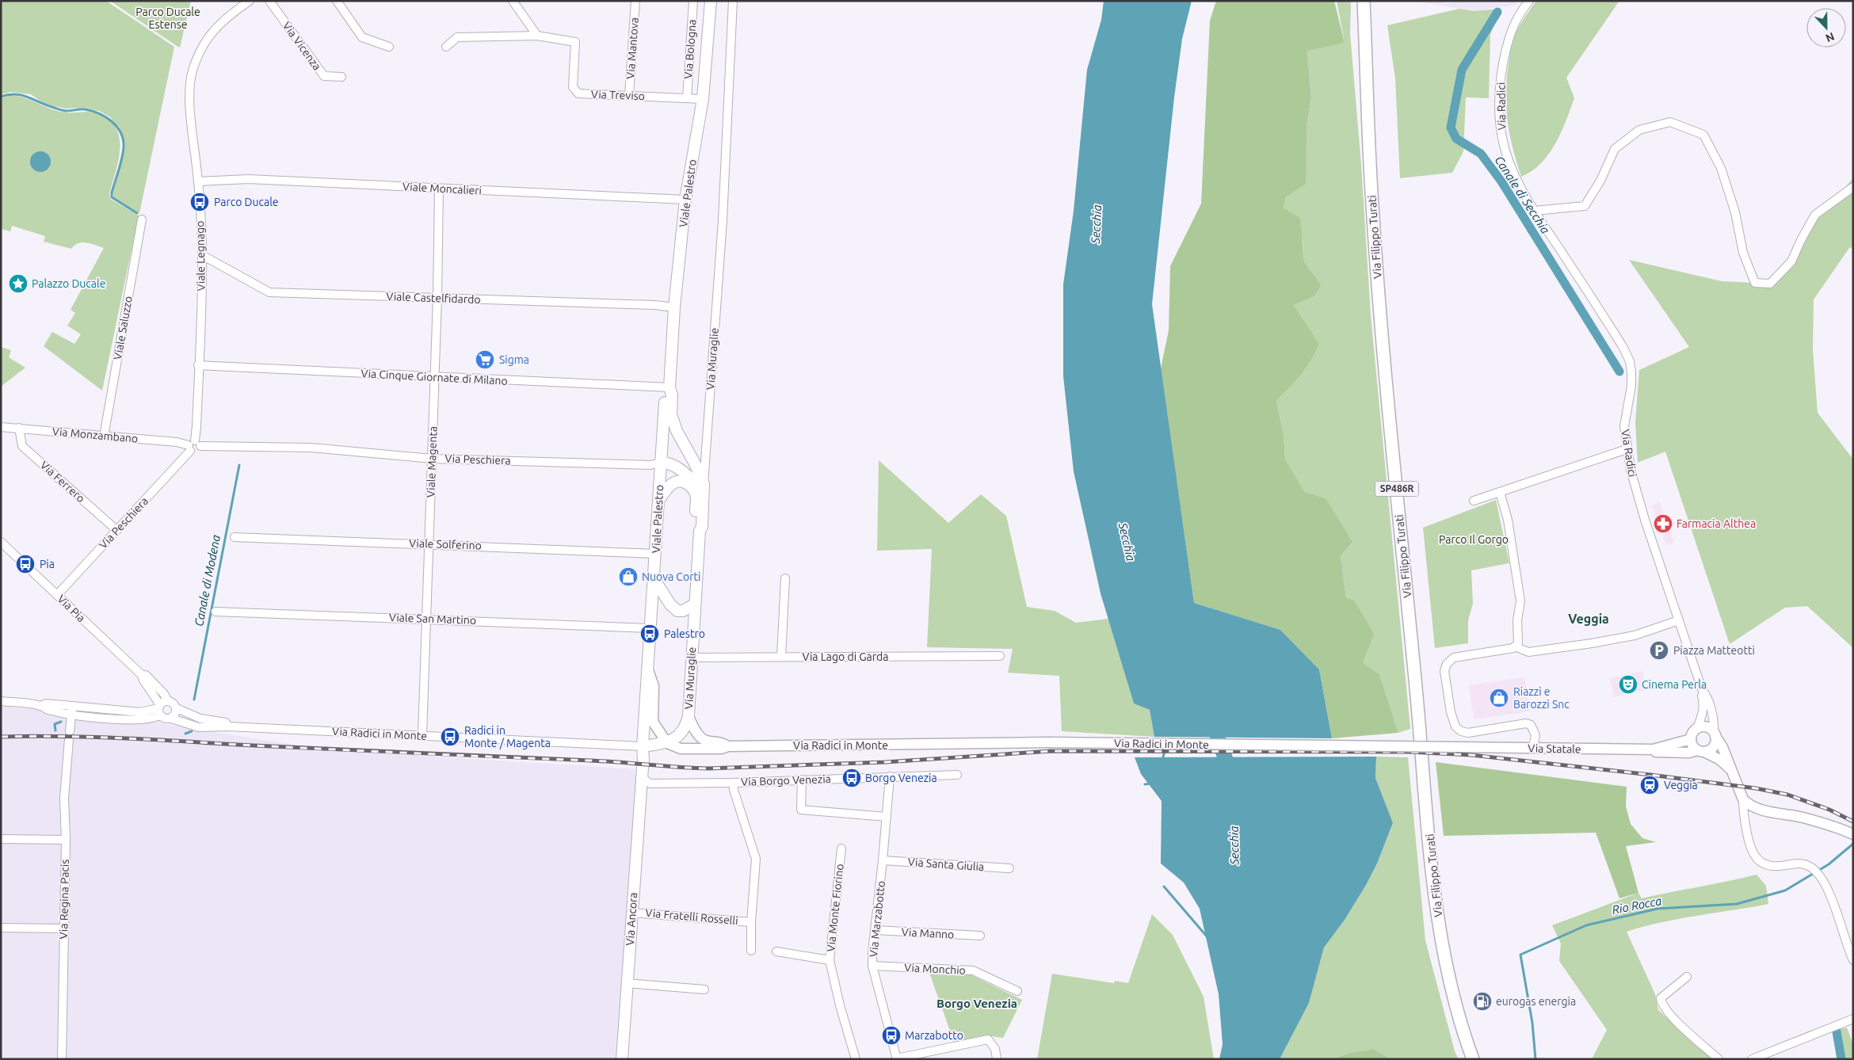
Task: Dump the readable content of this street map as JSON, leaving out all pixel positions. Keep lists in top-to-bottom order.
{
  "streets": {
    "main road": [
      "Viale Palestro",
      "Via Filippo Turati",
      "Via Muraglie",
      "SP486R",
      "Via Radici in Monte",
      "Via Ancora"
    ],
    "street": [
      "Via Vicenza",
      "Via Mantova",
      "Via Bologna",
      "Via Treviso",
      "Via Radici",
      "Viale Moncalieri",
      "Viale Legnago",
      "Viale Castelfidardo",
      "Viale Saluzzo",
      "Via Cinque Giornate di Milano",
      "Via Monzambano",
      "Via Peschiera",
      "Viale Magenta",
      "Via Ferrero",
      "Viale Solferino",
      "Via Pia",
      "Viale San Martino",
      "Via Lago di Garda",
      "Via Statale",
      "Via Borgo Venezia",
      "Via Santa Giulia",
      "Via Regina Pacis",
      "Via Monte Fiorino",
      "Via Fratelli Rosselli",
      "Via Marzabotto",
      "Via Manno",
      "Via Monchio"
    ]
  },
  "crossings": [
    ["Via Mantova", "Via Treviso"],
    ["Via Bologna", "Via Treviso"],
    ["Via Treviso", "Viale Palestro"],
    ["Viale Moncalieri", "Viale Palestro"],
    ["Viale Moncalieri", "Viale Legnago"],
    ["Viale Moncalieri", "Viale Magenta"],
    ["Viale Palestro", "Viale Castelfidardo"],
    ["Viale Palestro", "Via Muraglie"],
    ["Viale Palestro", "Via Cinque Giornate di Milano"],
    ["Viale Palestro", "Via Peschiera"],
    ["Viale Palestro", "Viale Solferino"],
    ["Viale Palestro", "Viale San Martino"],
    ["Viale Palestro", "Via Radici in Monte"],
    ["Viale Palestro", "Via Ancora"],
    ["Viale Legnago", "Viale Castelfidardo"],
    ["Viale Legnago", "Via Cinque Giornate di Milano"],
    ["Viale Legnago", "Via Monzambano"],
    ["Viale Legnago", "Via Peschiera"],
    ["Viale Castelfidardo", "Viale Magenta"],
    ["Viale Saluzzo", "Via Monzambano"],
    ["Via Muraglie", "Via Lago di Garda"],
    ["Via Muraglie", "Via Radici in Monte"],
    ["Via Cinque Giornate di Milano", "Viale Magenta"],
    ["Via Monzambano", "Via Peschiera"],
    ["Via Monzambano", "Via Ferrero"],
    ["Via Peschiera", "Viale Magenta"],
    ["Via Peschiera", "Via Ferrero"],
    ["Via Peschiera", "Via Pia"],
    ["Viale Magenta", "Viale Solferino"],
    ["Viale Magenta", "Viale San Martino"],
    ["Viale Magenta", "Via Radici in Monte"],
    ["Via Pia", "Via Radici in Monte"],
    ["Via Radici in Monte", "Via Statale"],
    ["Via Radici in Monte", "Via Regina Pacis"],
    ["Via Radici in Monte", "Via Ancora"],
    ["Via Borgo Venezia", "Via Ancora"],
    ["Via Borgo Venezia", "Via Marzabotto"],
    ["Via Santa Giulia", "Via Marzabotto"],
    ["Via Fratelli Rosselli", "Via Ancora"],
    ["Via Marzabotto", "Via Manno"],
    ["Via Marzabotto", "Via Monchio"]
  ],
  "districts": ["Veggia", "Borgo Venezia"],
  "water": [
    "Canale di Secchia",
    "Secchia",
    "Canale di Modena",
    "Rio Rocca"
  ],
  "parks": ["Parco Ducale Estense", "Parco Il Gorgo"],
  "places": {
    "bus stop": [
      "Parco Ducale",
      "Pia",
      "Palestro",
      "Radici in Monte / Magenta",
      "Borgo Venezia",
      "Marzabotto"
    ],
    "place": ["Palazzo Ducale"],
    "supermarket": ["Sigma"],
    "pharmacy": ["Farmacia Althea"],
    "shop": ["Nuova Corti", "Riazzi e Barozzi Snc"],
    "parking": ["Piazza Matteotti"],
    "theatre": ["Cinema Perla"],
    "station": ["Veggia"],
    "fuel station": ["eurogas energia"]
  },
  "north": "bottom"
}
